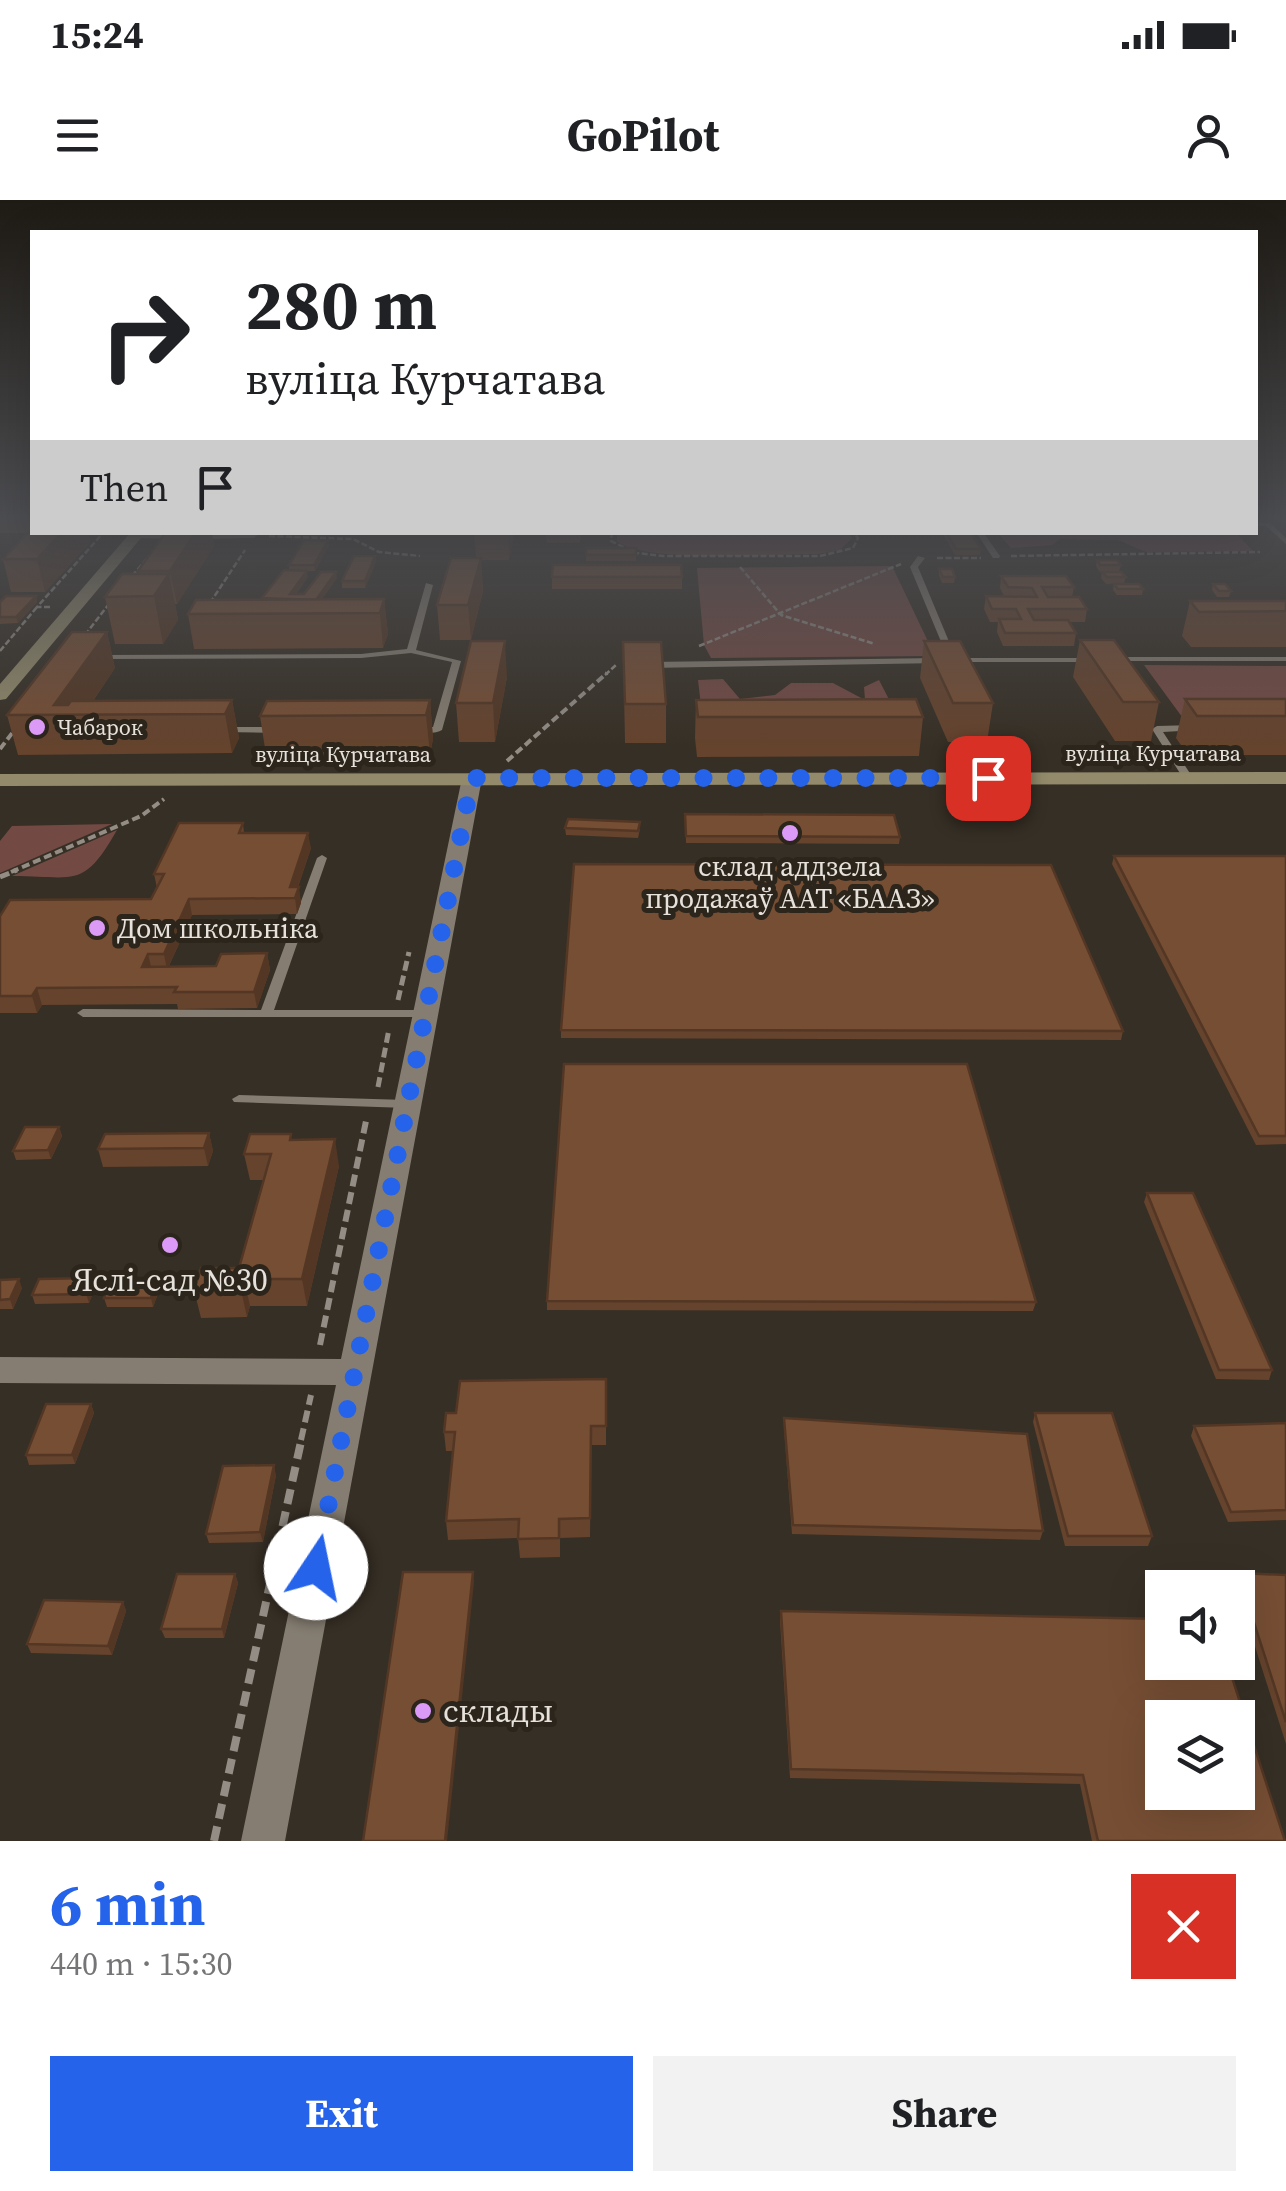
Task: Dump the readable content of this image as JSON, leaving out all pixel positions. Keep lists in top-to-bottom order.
{
  "streets": {
    "street": ["вуліца Курчатава"]
  },
  "places": [
    "Чабарок",
    "склад аддзела продажаў ААТ «БААЗ»",
    "Дом школьніка",
    "Яслі-сад №30",
    "склады"
  ],
  "page": {
    "status": "15:24",
    "header": "GoPilot",
    "turn": ["280 m", "вуліца Курчатава"],
    "then": "Then",
    "heading": ["6 min", "440 m · 15:30"],
    "buttons": ["Exit", "Share"]
  }
}
